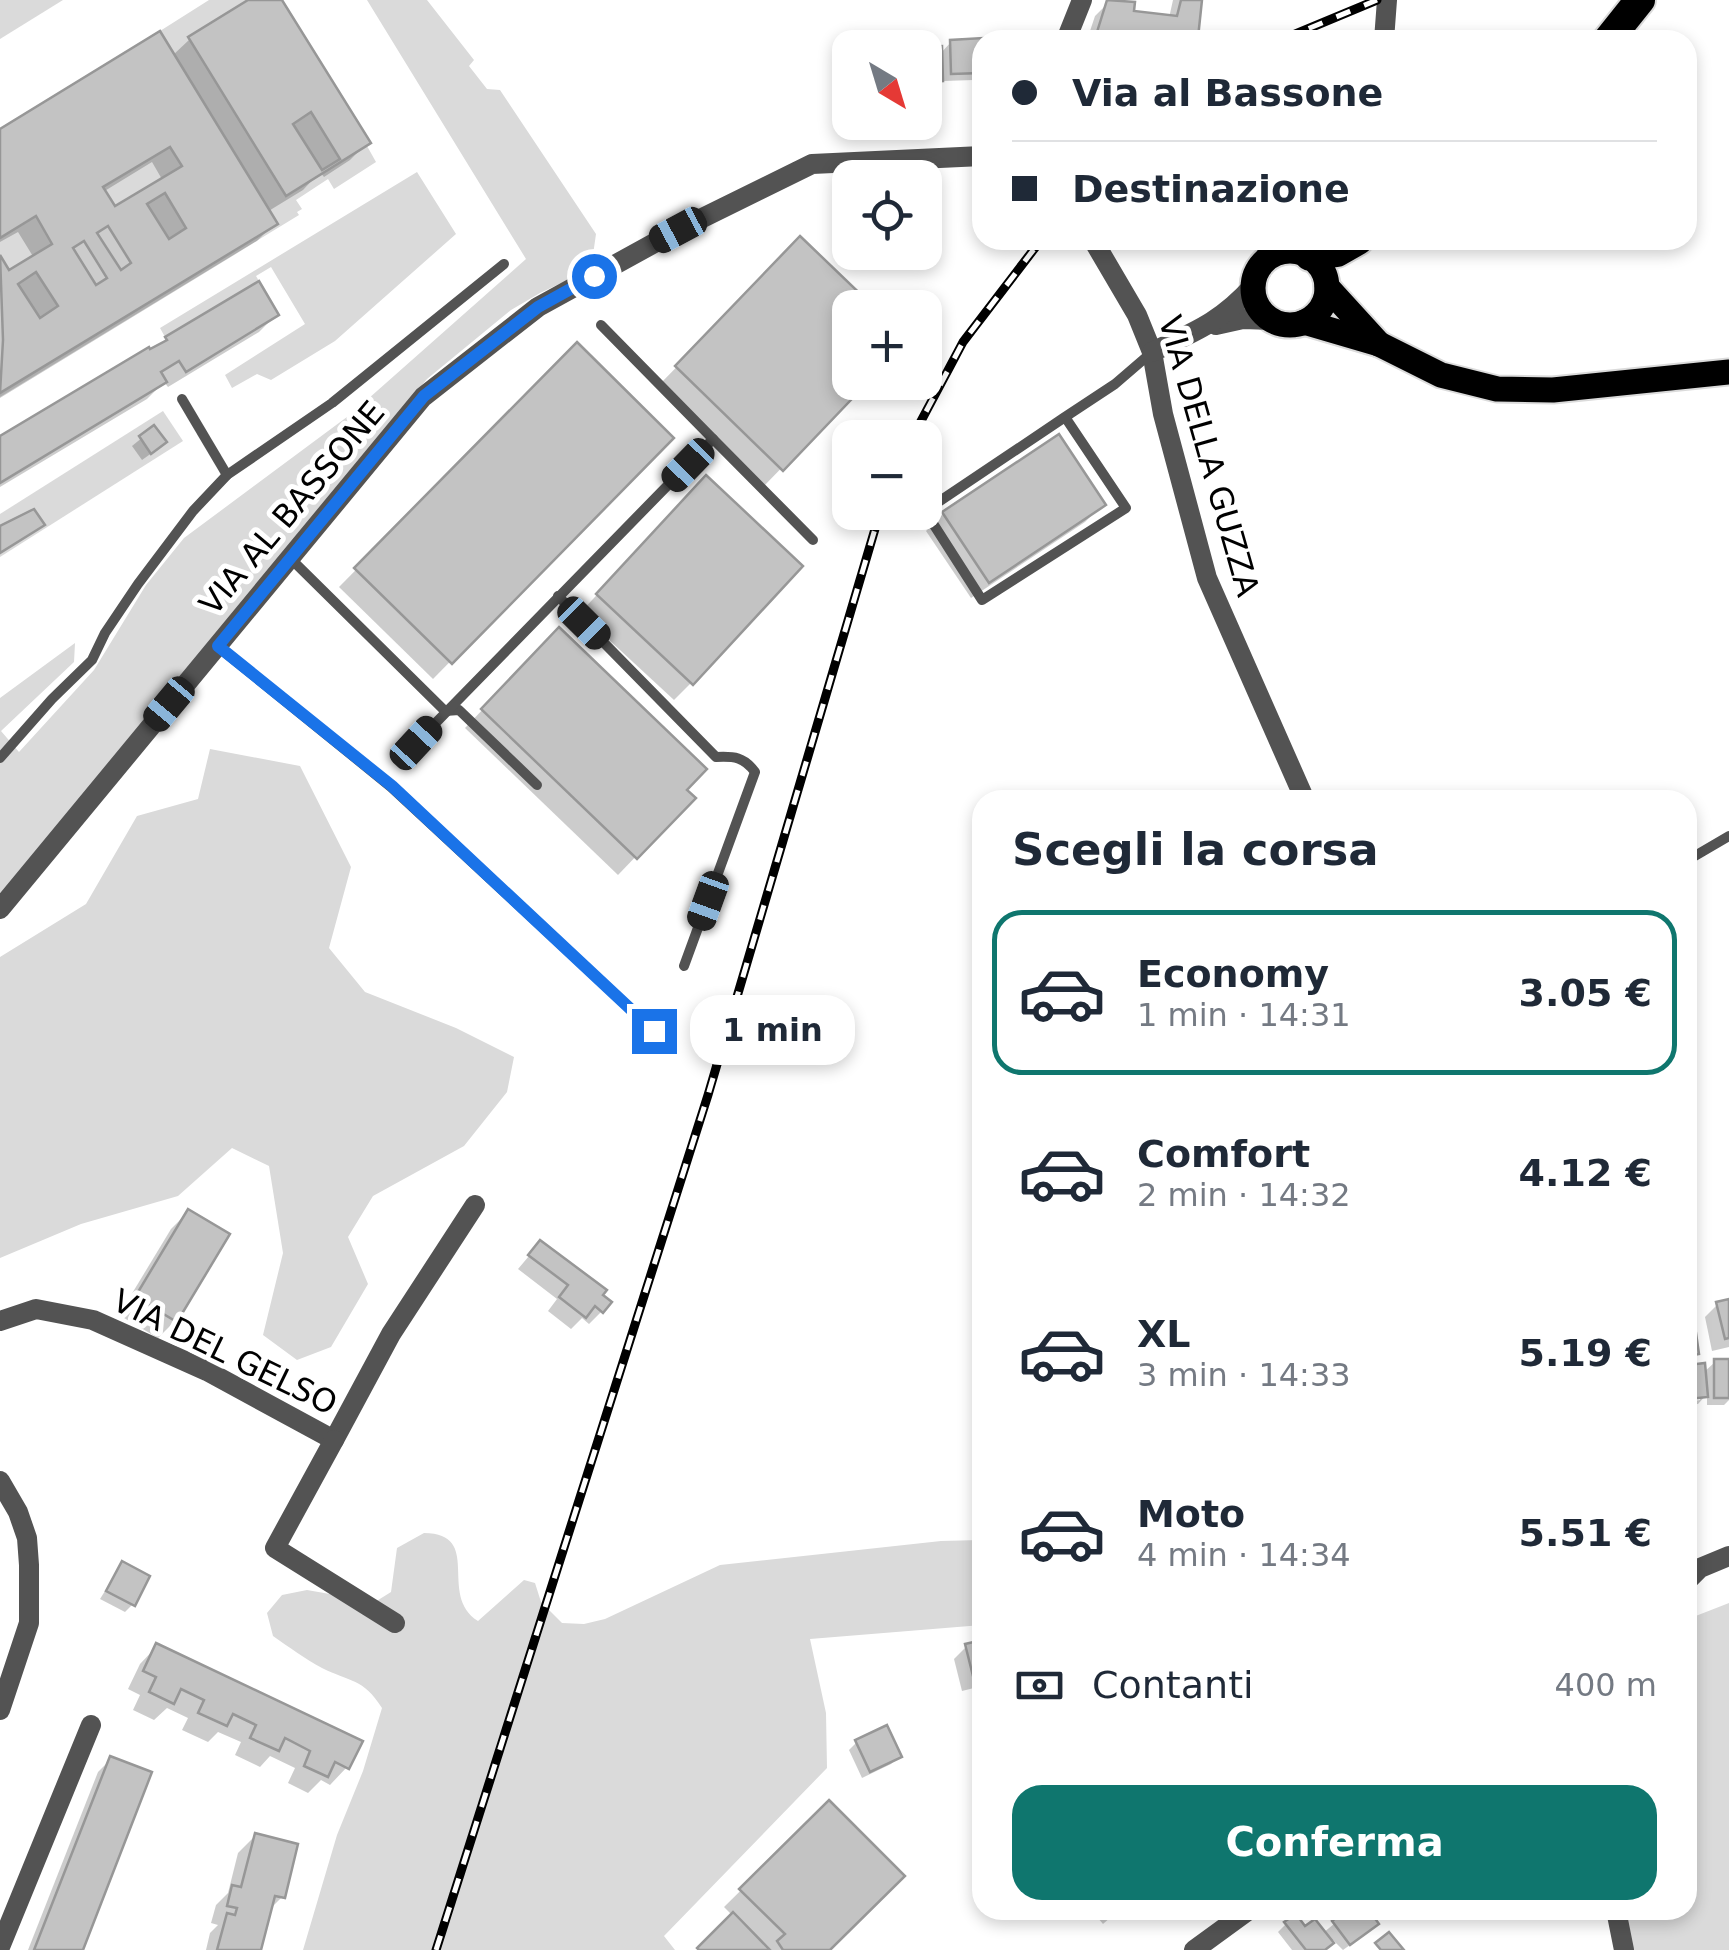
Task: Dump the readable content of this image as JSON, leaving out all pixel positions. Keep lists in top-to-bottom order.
{
  "streets": {
    "street": ["VIA DELLA GUZZA", "VIA AL BASSONE", "VIA DEL GELSO"]
  },
  "north": "bottom right",
  "page": {
    "map_buttons": ["+", "−"],
    "banner": ["Via al Bassone", "Destinazione"],
    "heading": "Scegli la corsa",
    "list": [
      {
        "name": "Economy",
        "note": "1 min · 14:31",
        "value": "3.05 €"
      },
      {
        "name": "Comfort",
        "note": "2 min · 14:32",
        "value": "4.12 €"
      },
      {
        "name": "XL",
        "note": "3 min · 14:33",
        "value": "5.19 €"
      },
      {
        "name": "Moto",
        "note": "4 min · 14:34",
        "value": "5.51 €"
      }
    ],
    "bubble": "1 min",
    "pay": ["Contanti", "400 m"],
    "buttons": "Conferma"
  }
}
